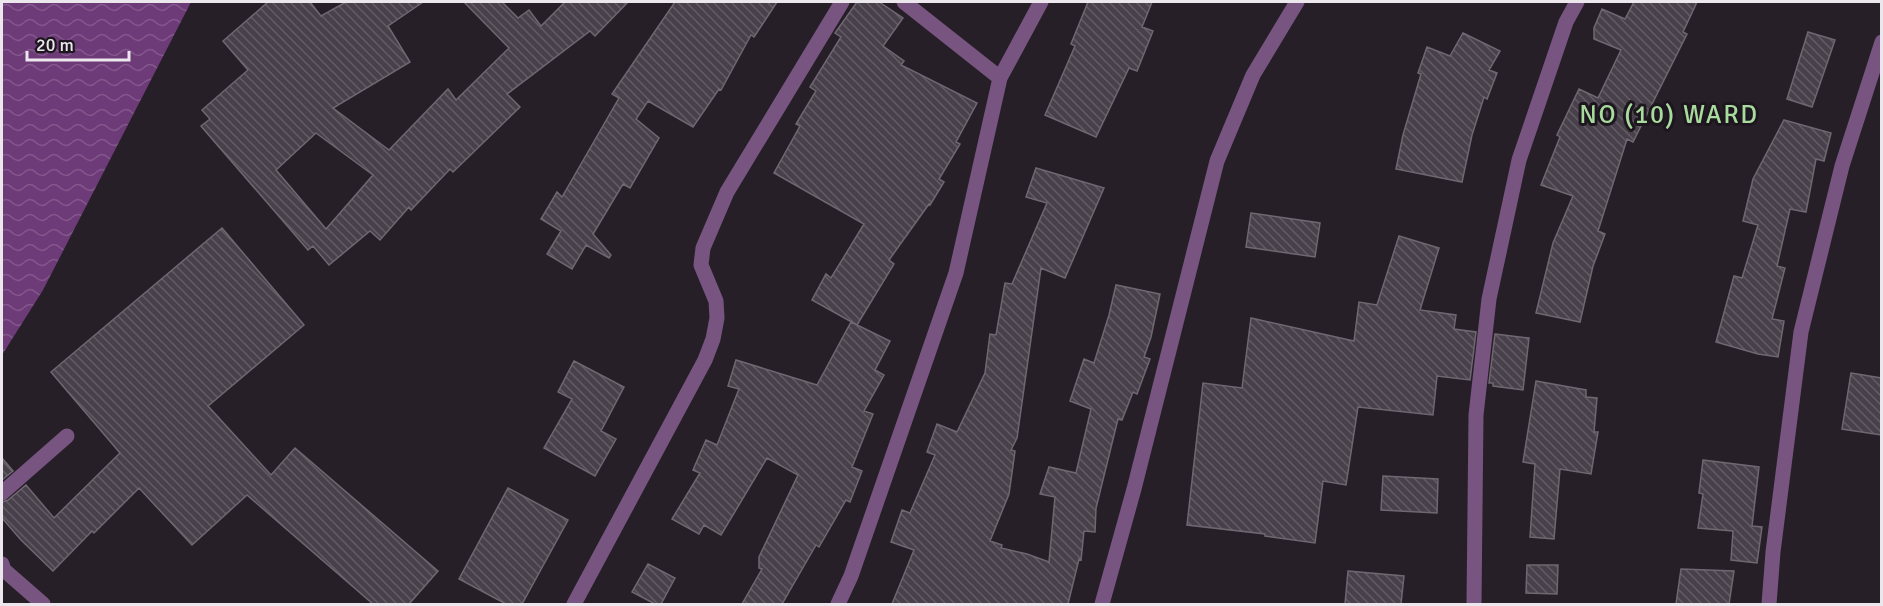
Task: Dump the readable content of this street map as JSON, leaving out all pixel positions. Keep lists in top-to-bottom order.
{
  "districts": ["NO (10) WARD"],
  "scale_bar": "20 m"
}
